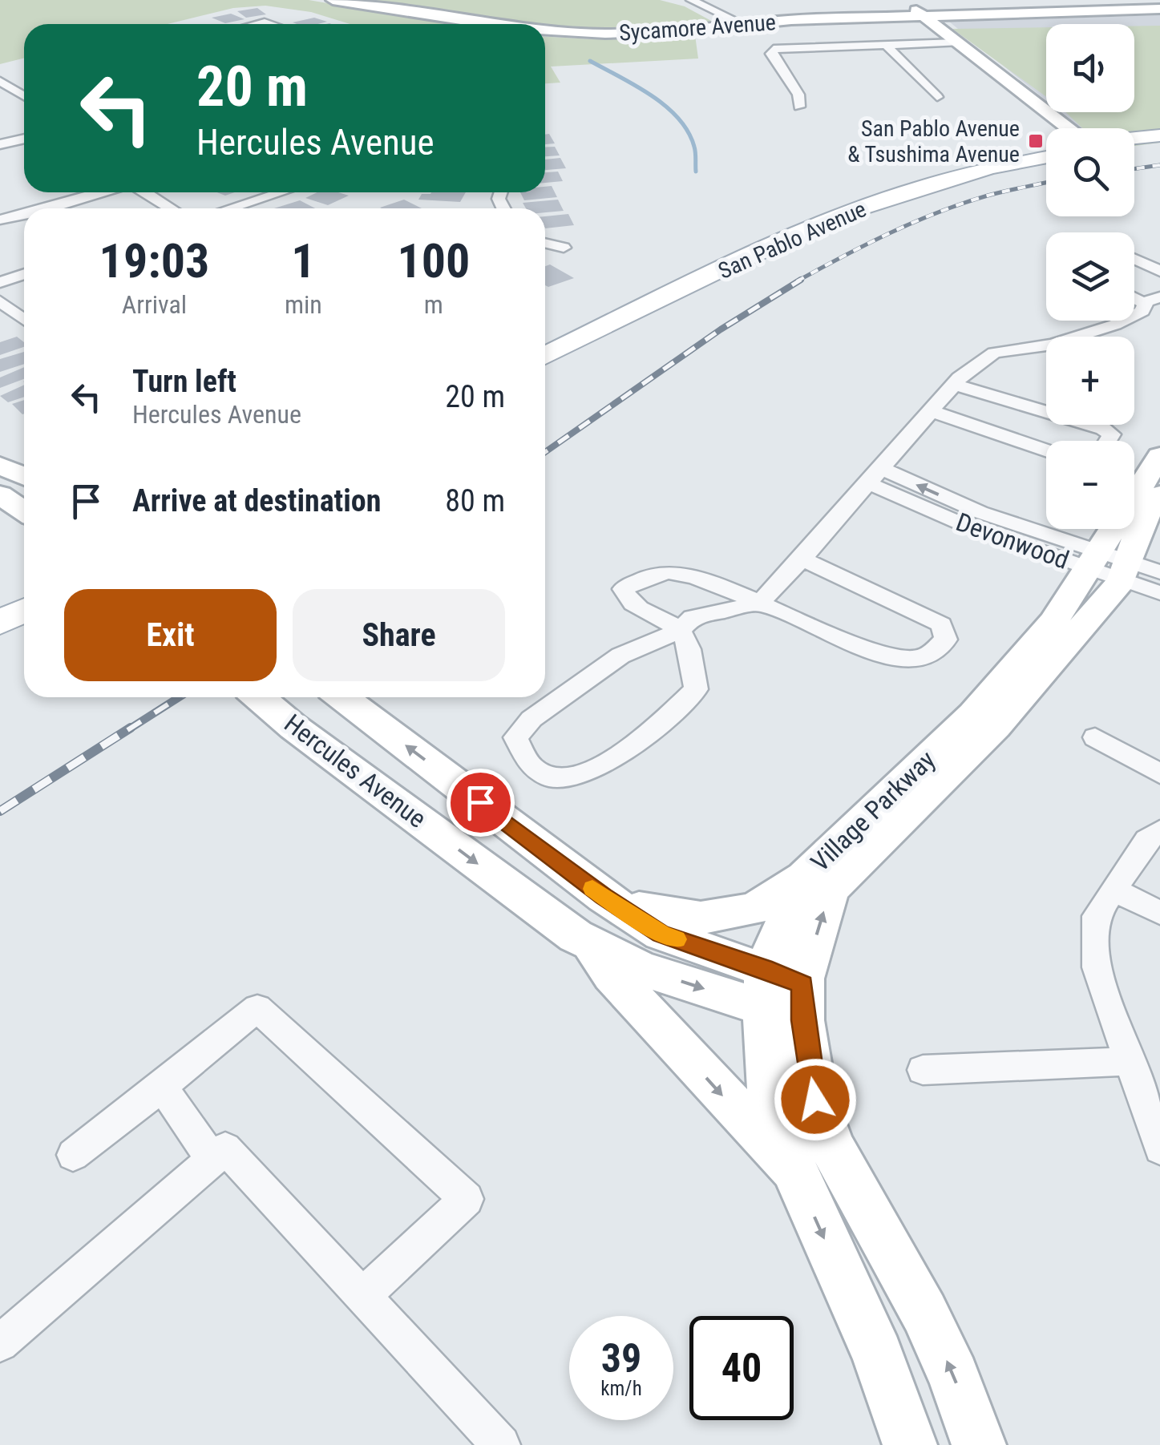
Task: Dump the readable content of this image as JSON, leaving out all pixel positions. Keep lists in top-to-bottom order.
{
  "streets": {
    "main road": ["San Pablo Avenue"],
    "street": [
      "Sycamore Avenue",
      "Devonwood",
      "Hercules Avenue",
      "Village Parkway"
    ]
  },
  "crossings": [
    ["Devonwood", "Village Parkway"],
    ["Hercules Avenue", "Village Parkway"]
  ],
  "places": {
    "transit": ["San Pablo Avenue & Tsushima Avenue"]
  },
  "page": {
    "map_buttons": ["+", "−"],
    "turn": ["20 m", "Hercules Avenue"],
    "eta": [
      "19:03",
      "Arrival",
      "1",
      "min",
      "100",
      "m"
    ],
    "list": [
      {
        "name": "Turn left",
        "note": "Hercules Avenue",
        "value": "20 m"
      },
      {
        "name": "Arrive at destination",
        "value": "80 m"
      }
    ],
    "buttons": ["Exit", "Share"],
    "speed": "39 km/h",
    "limit": "40"
  }
}
